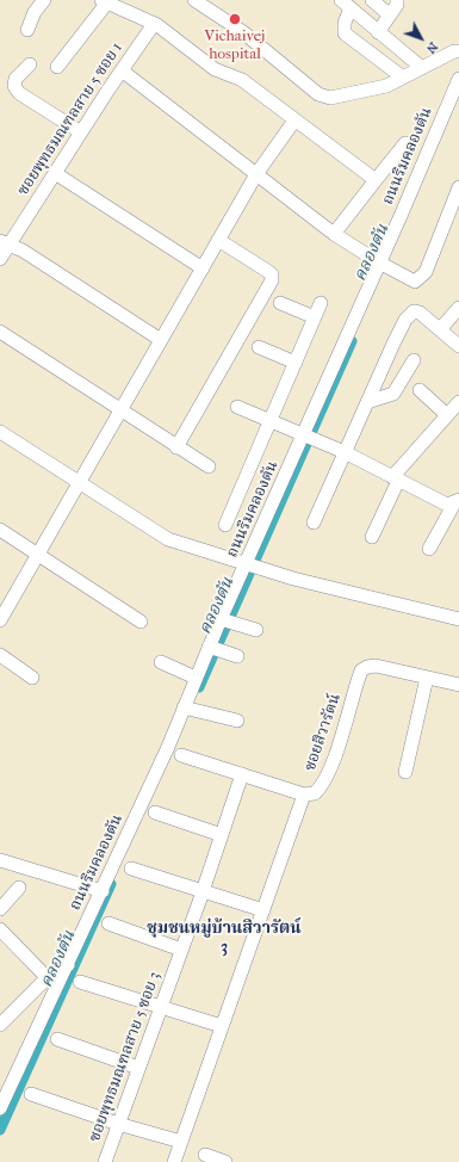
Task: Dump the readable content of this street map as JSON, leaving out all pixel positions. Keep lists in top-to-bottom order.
{
  "streets": {
    "street": [
      "ซอยพุทธมณฑลสาย 5 ซอย 1",
      "ถนนริมคลองตัน",
      "ซอยสิวารัตน์",
      "ซอยพุทธมณฑลสาย 5 ซอย 3"
    ]
  },
  "districts": ["ชุมชนหมู่บ้านสิวารัตน์ 3"],
  "water": ["คลองตัน"],
  "places": ["Vichaivej hospital"],
  "north": "bottom right"
}
